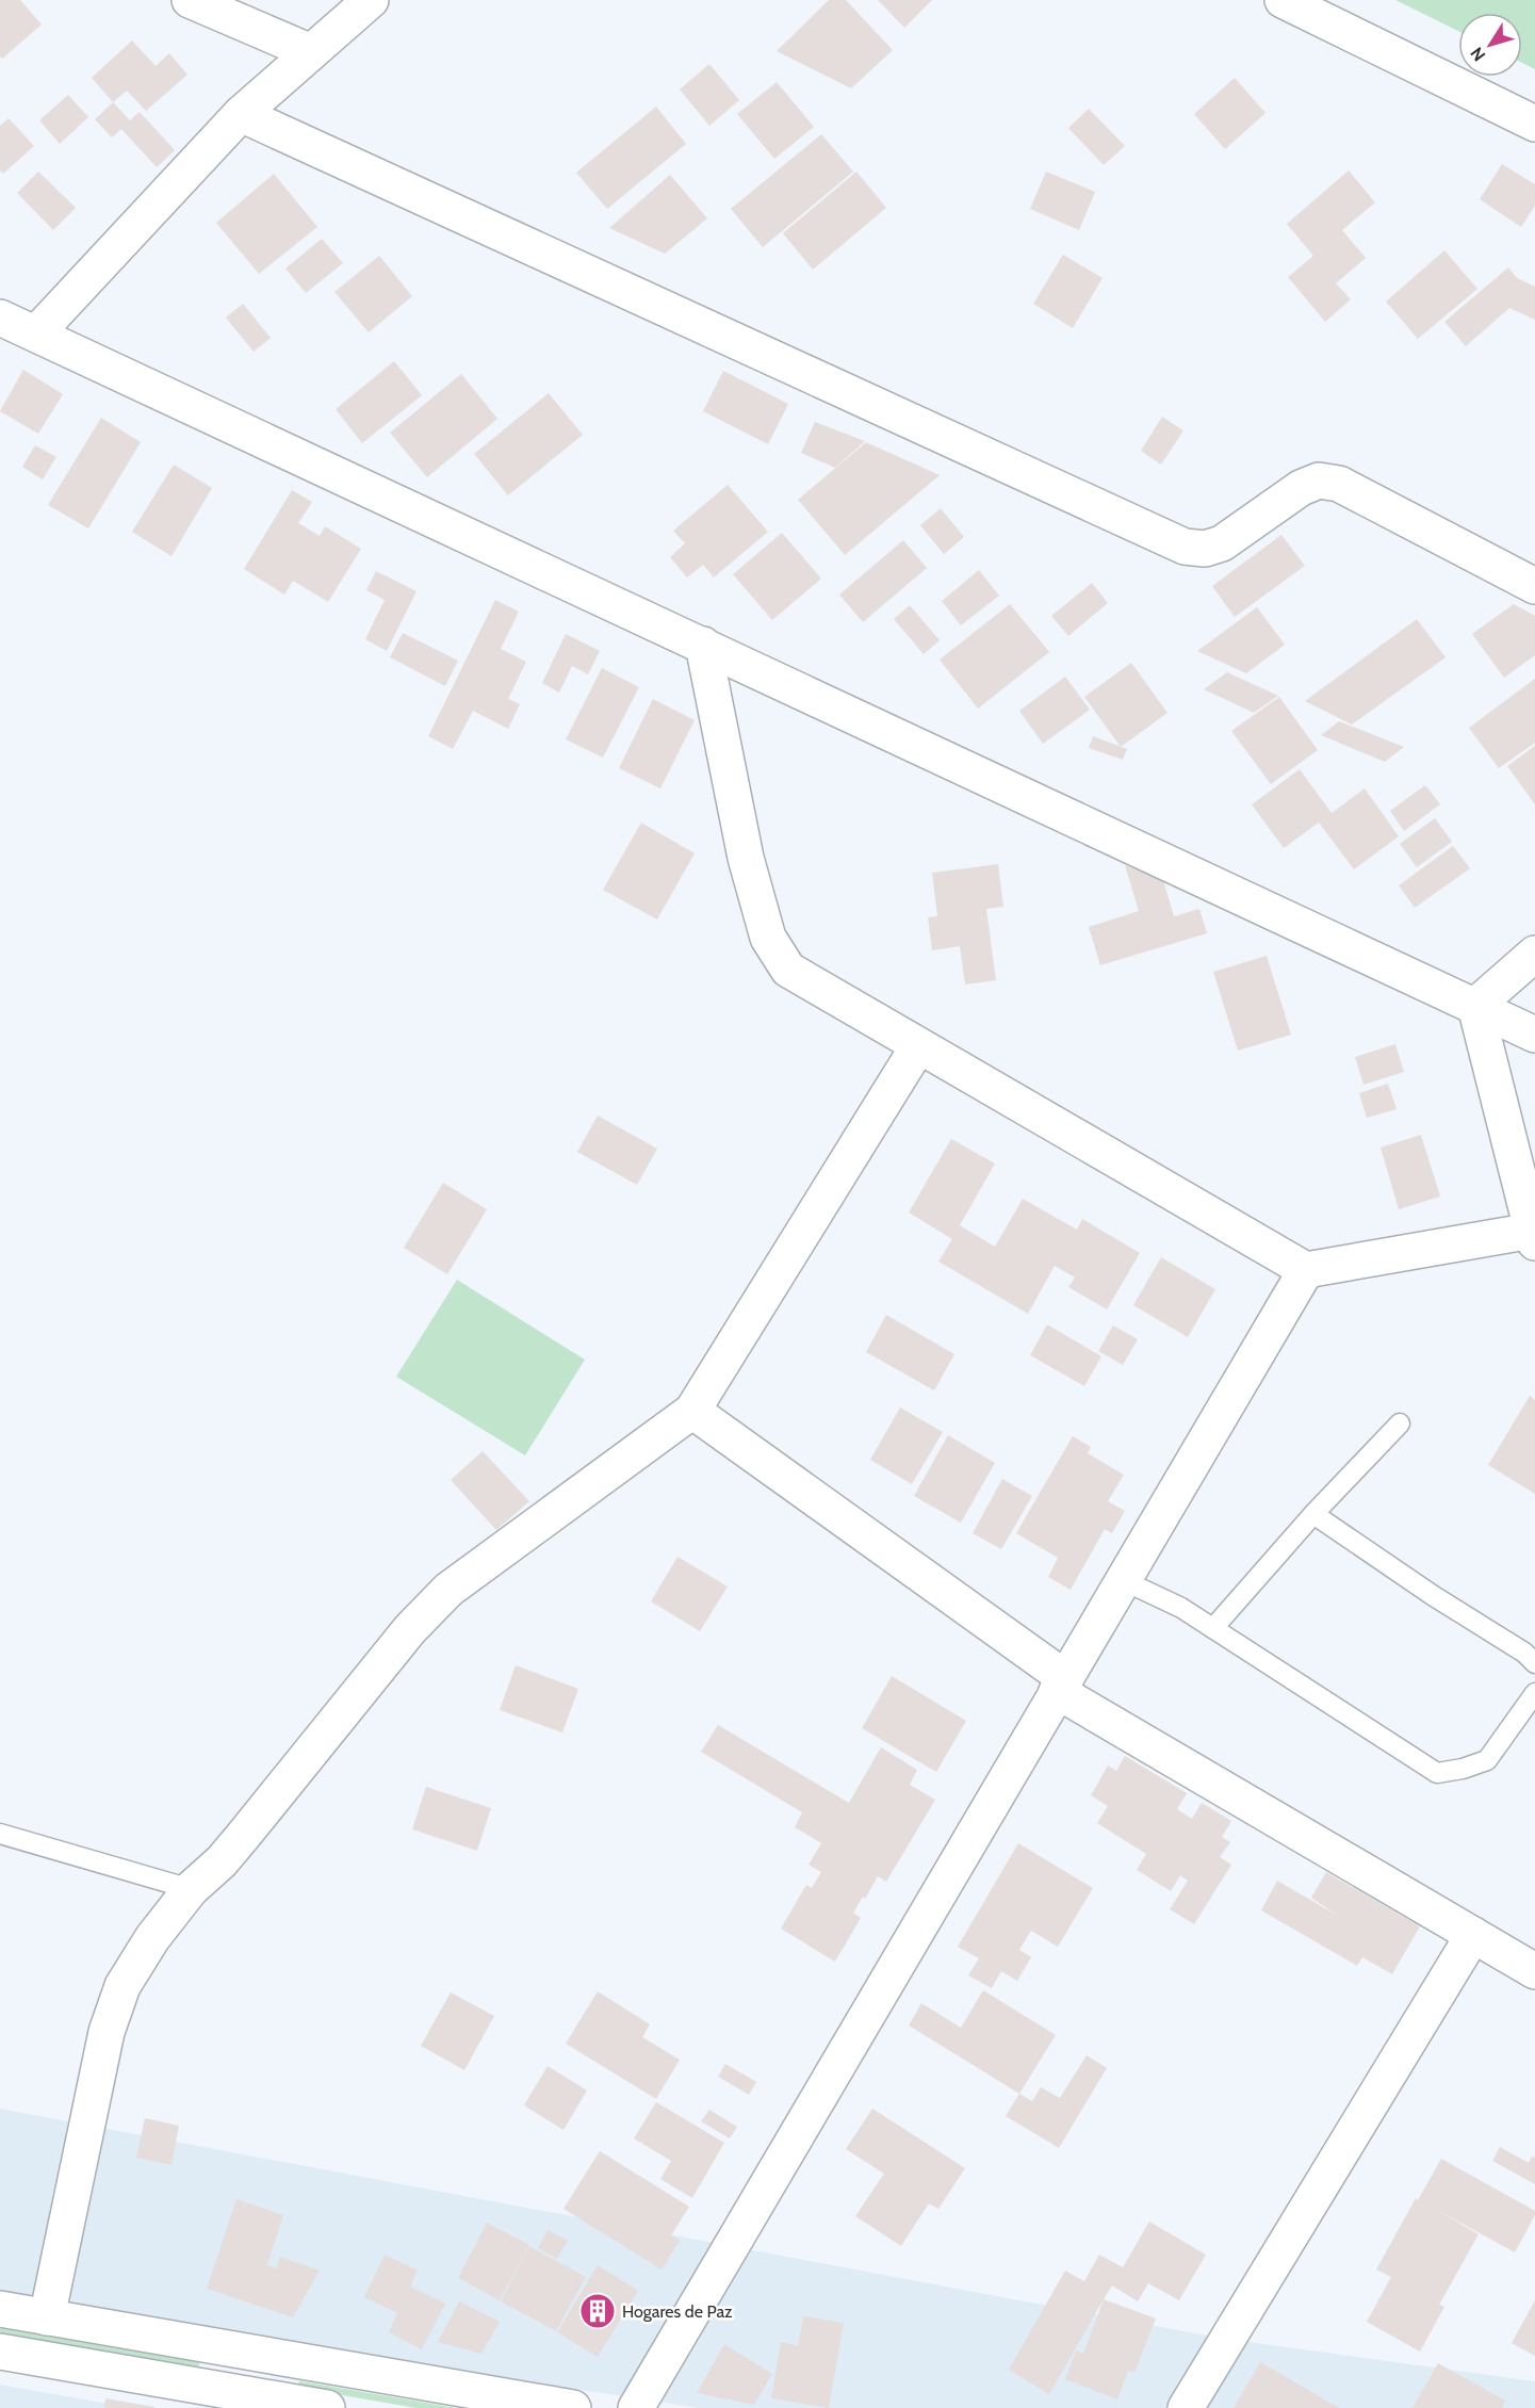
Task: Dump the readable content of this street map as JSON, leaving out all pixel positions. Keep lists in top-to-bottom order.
{
  "places": {
    "building": ["Hogares de Paz"]
  },
  "north": "bottom left"
}
